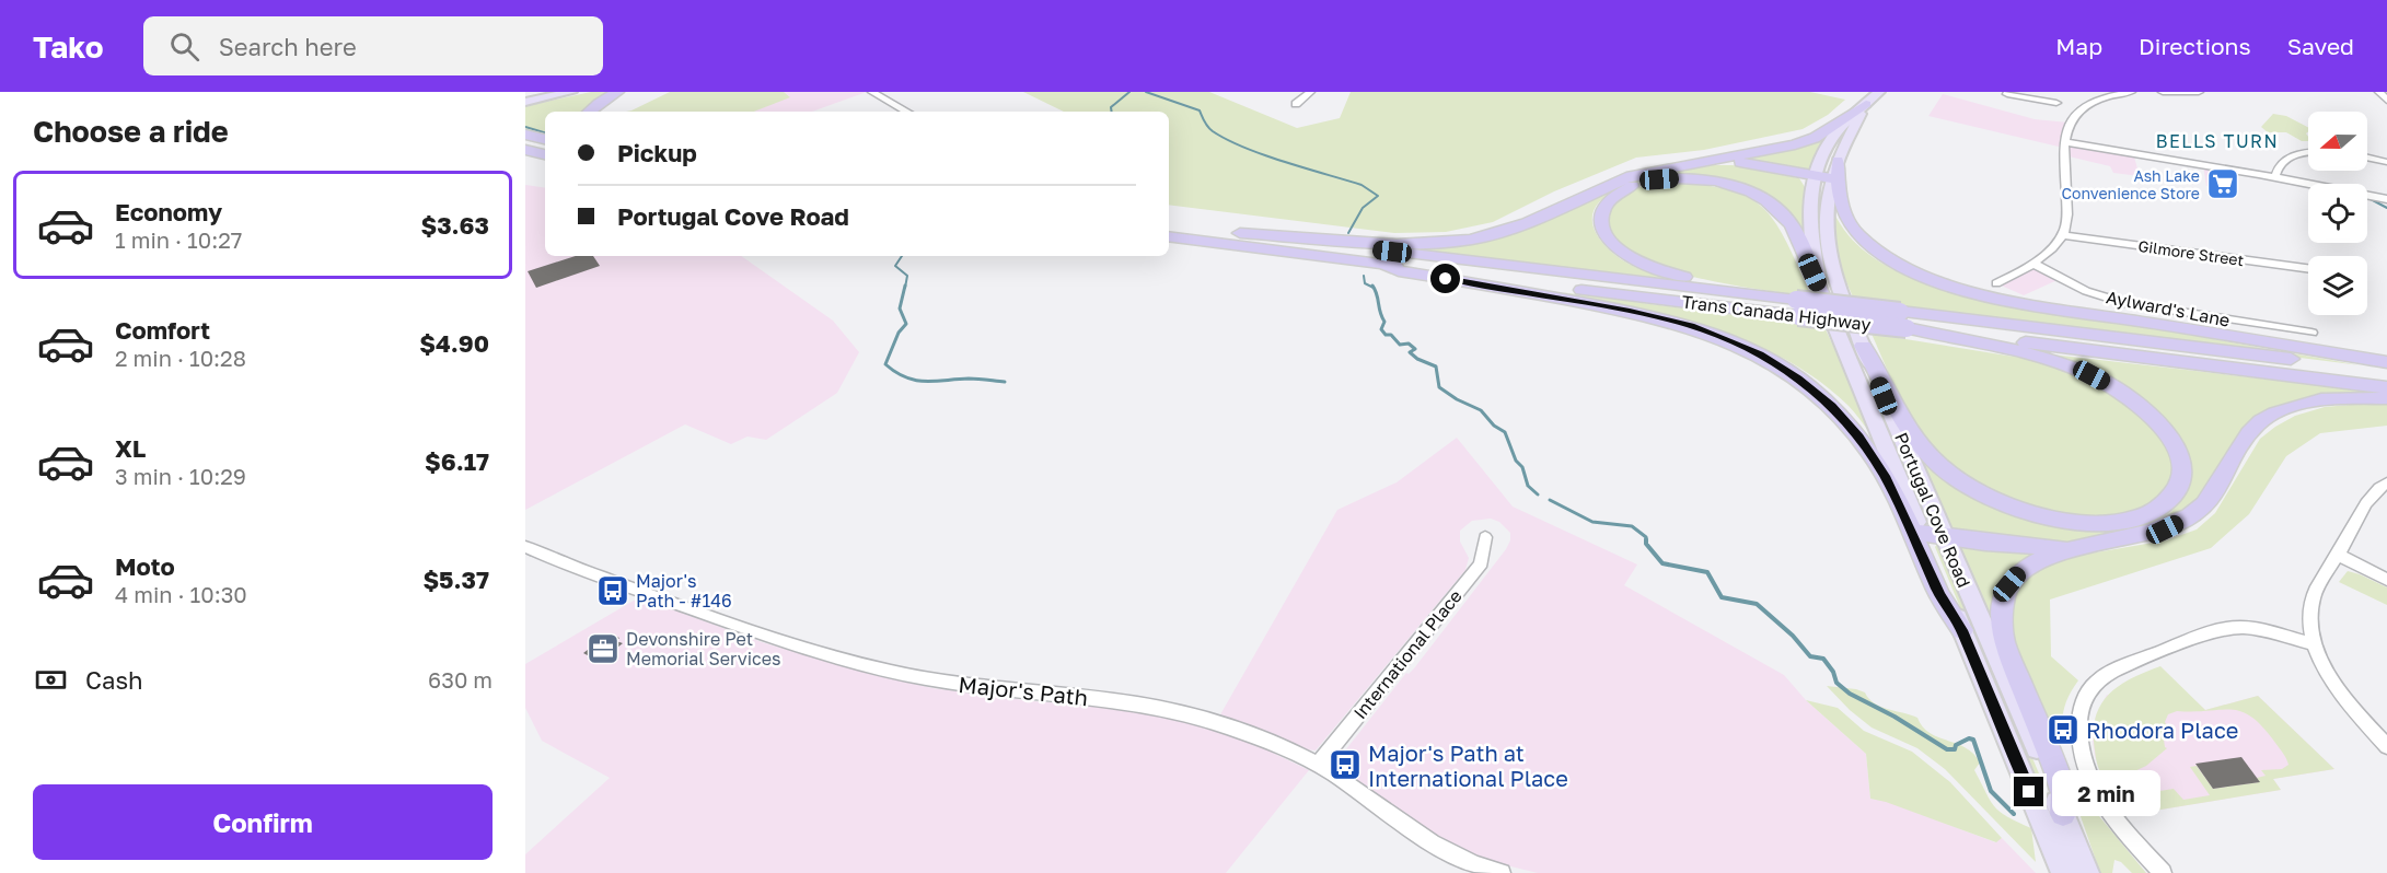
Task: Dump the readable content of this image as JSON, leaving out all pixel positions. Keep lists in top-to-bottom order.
{
  "streets": {
    "highway": ["Trans Canada Highway"],
    "main road": ["Portugal Cove Road"],
    "street": [
      "Gilmore Street",
      "Aylward's Lane",
      "International Place",
      "Major's Path"
    ]
  },
  "crossings": [
    ["International Place", "Major's Path"]
  ],
  "districts": ["BELLS TURN"],
  "places": {
    "supermarket": ["Ash Lake Convenience Store"],
    "bus stop": ["Major's Path - #146", "Rhodora Place", "Major's Path at International Place"],
    "office": ["Devonshire Pet Memorial Services"]
  },
  "north": "left",
  "page": {
    "header": "Tako",
    "search": "Search here",
    "nav": ["Map", "Directions", "Saved"],
    "heading": "Choose a ride",
    "banner": ["Pickup", "Portugal Cove Road"],
    "list": [
      {
        "name": "Economy",
        "note": "1 min · 10:27",
        "value": "$3.63"
      },
      {
        "name": "Comfort",
        "note": "2 min · 10:28",
        "value": "$4.90"
      },
      {
        "name": "XL",
        "note": "3 min · 10:29",
        "value": "$6.17"
      },
      {
        "name": "Moto",
        "note": "4 min · 10:30",
        "value": "$5.37"
      }
    ],
    "pay": ["Cash", "630 m"],
    "bubble": "2 min",
    "buttons": "Confirm"
  }
}
